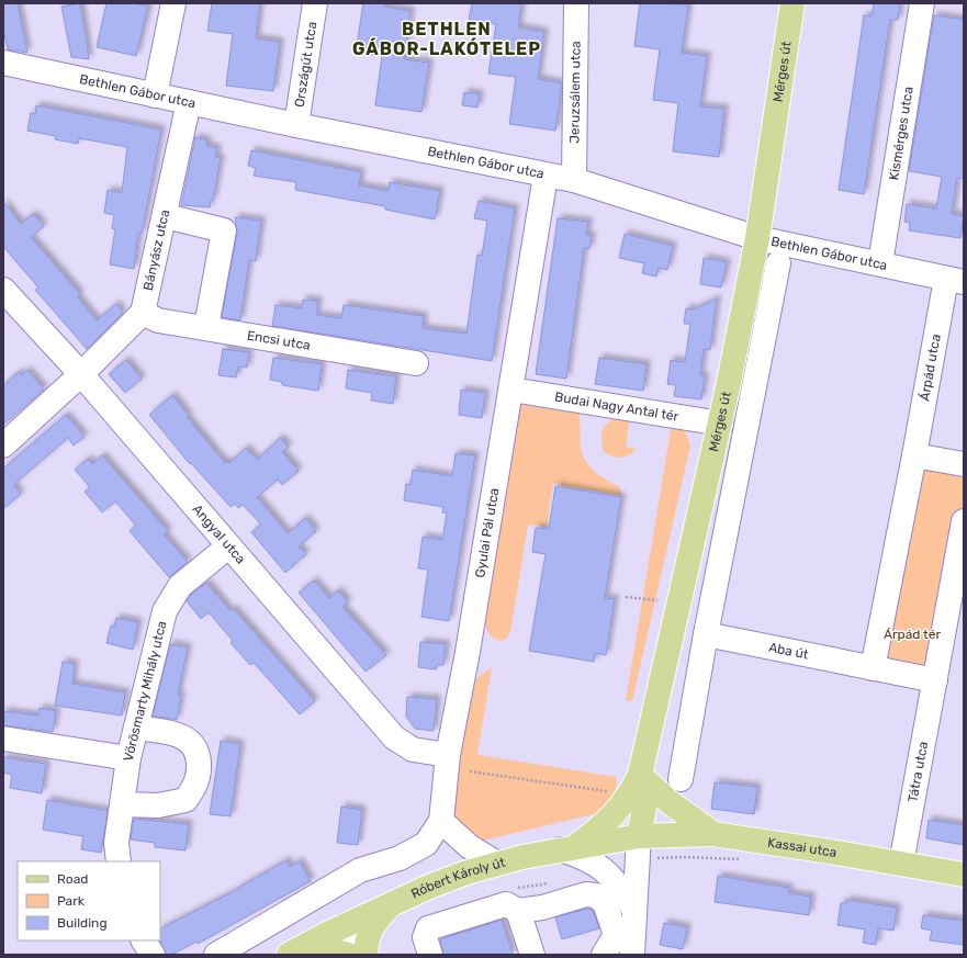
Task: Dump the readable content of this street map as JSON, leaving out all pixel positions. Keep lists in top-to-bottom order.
{
  "streets": {
    "main road": ["Mérges út", "Kassai utca", "Róbert Károly út"],
    "street": [
      "Országút utca",
      "Bethlen Gábor utca",
      "Jeruzsálem utca",
      "Kismérges utca",
      "Bányász utca",
      "Encsi utca",
      "Árpád utca",
      "Budai Nagy Antal tér",
      "Gyulai Pál utca",
      "Angyal utca",
      "Aba út",
      "Vörösmarty Mihály utca",
      "Tátra utca"
    ]
  },
  "crossings": [
    ["Országút utca", "Bethlen Gábor utca"],
    ["Mérges út", "Bethlen Gábor utca"],
    ["Mérges út", "Budai Nagy Antal tér"],
    ["Mérges út", "Aba út"],
    ["Mérges út", "Kassai utca"],
    ["Mérges út", "Róbert Károly út"],
    ["Bethlen Gábor utca", "Jeruzsálem utca"],
    ["Bethlen Gábor utca", "Kismérges utca"],
    ["Bethlen Gábor utca", "Bányász utca"],
    ["Bethlen Gábor utca", "Árpád utca"],
    ["Bethlen Gábor utca", "Gyulai Pál utca"],
    ["Bányász utca", "Encsi utca"],
    ["Budai Nagy Antal tér", "Gyulai Pál utca"],
    ["Gyulai Pál utca", "Angyal utca"],
    ["Angyal utca", "Vörösmarty Mihály utca"],
    ["Tátra utca", "Kassai utca"],
    ["Kassai utca", "Róbert Károly út"]
  ],
  "districts": ["BETHLEN GÁBOR-LAKÓTELEP"],
  "parks": ["Árpád tér"],
  "legend": ["Road", "Park", "Building"]
}
